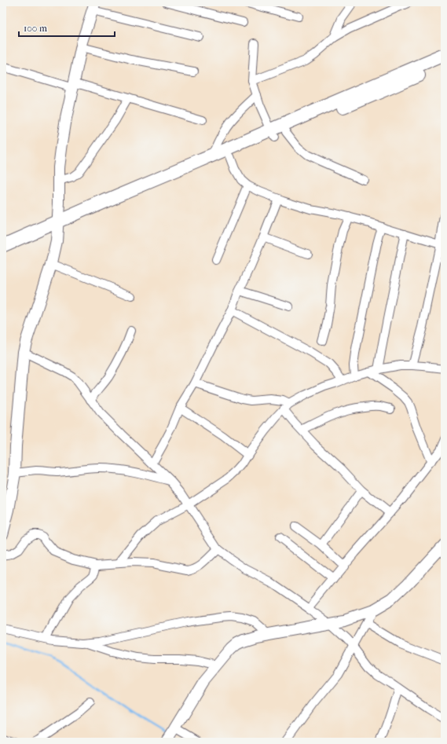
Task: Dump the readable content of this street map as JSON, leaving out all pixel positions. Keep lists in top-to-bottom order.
{
  "scale_bar": "100 m"
}
